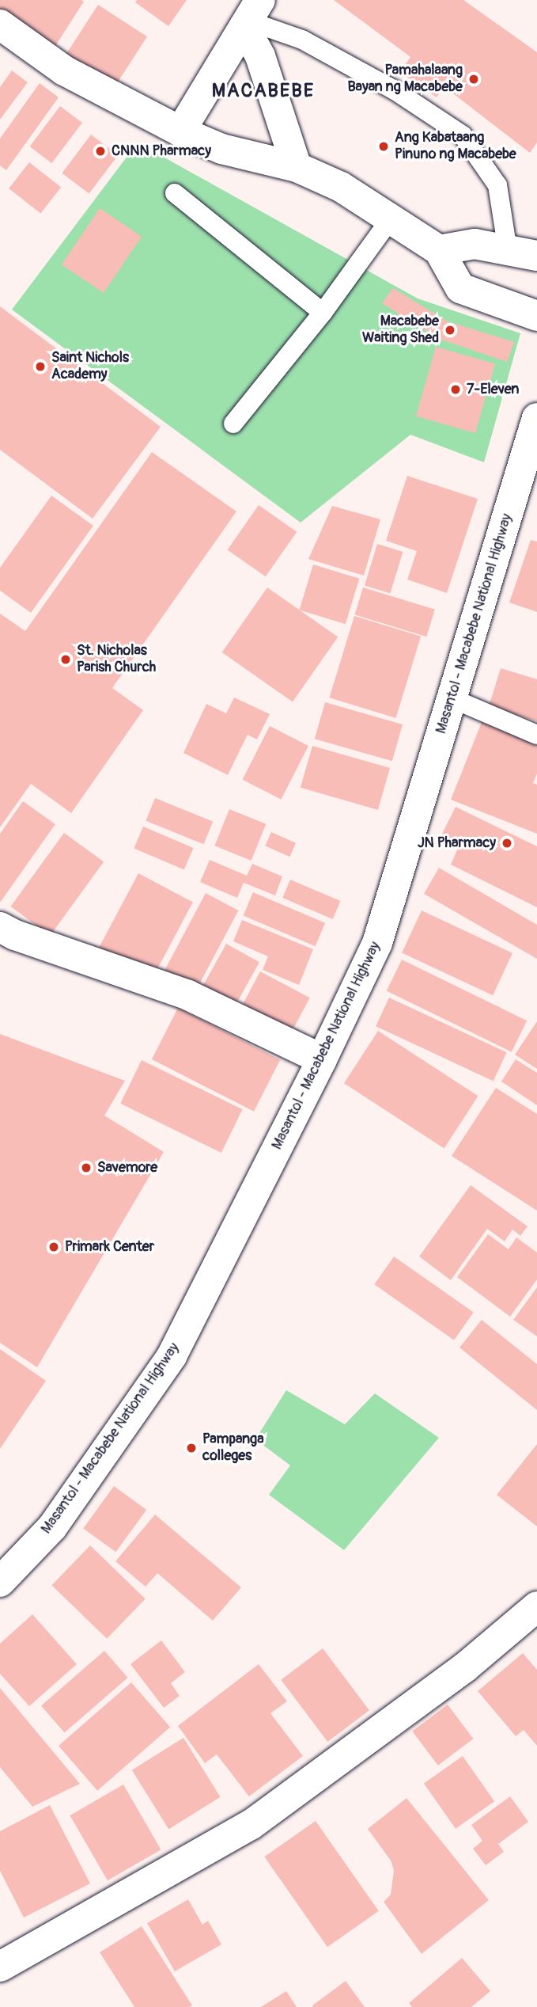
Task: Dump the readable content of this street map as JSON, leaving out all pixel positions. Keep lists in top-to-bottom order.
{
  "streets": {
    "street": ["Masantol - Macabebe National Highway"]
  },
  "districts": ["MACABEBE"],
  "places": [
    "Pamahalaang Bayan ng Macabebe",
    "Ang Kabataang Pinuno ng Macabebe",
    "CNNN Pharmacy",
    "Macabebe Waiting Shed",
    "Saint Nichols Academy",
    "7-Eleven",
    "St. Nicholas Parish Church",
    "JN Pharmacy",
    "Savemore",
    "Primark Center",
    "Pampanga colleges"
  ]
}
